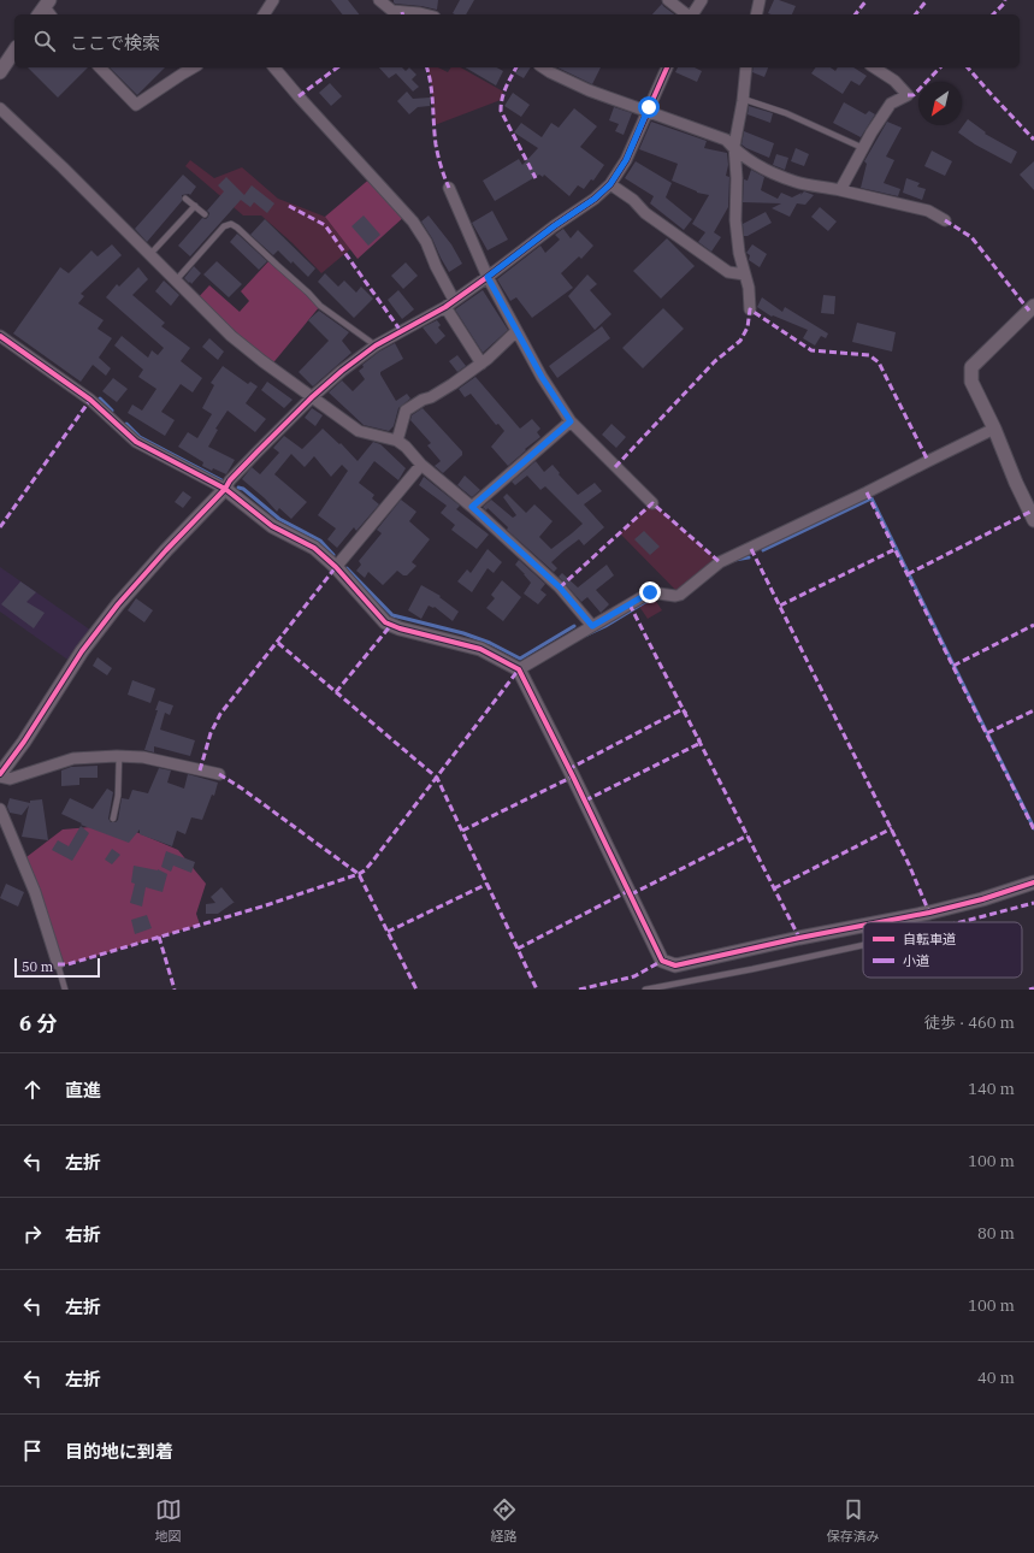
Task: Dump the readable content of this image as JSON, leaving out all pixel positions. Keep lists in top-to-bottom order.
{
  "legend": ["自転車道", "小道"],
  "scale_bar": "50 m",
  "north": "bottom left",
  "page": {
    "search": "ここで検索",
    "scale": "50 m",
    "heading": ["6 分", "徒歩 · 460 m"],
    "list": [
      ["直進", "140 m"],
      ["左折", "100 m"],
      ["右折", "80 m"],
      ["左折", "100 m"],
      ["左折", "40 m"],
      "目的地に到着"
    ],
    "nav": ["地図", "経路", "保存済み"]
  }
}
